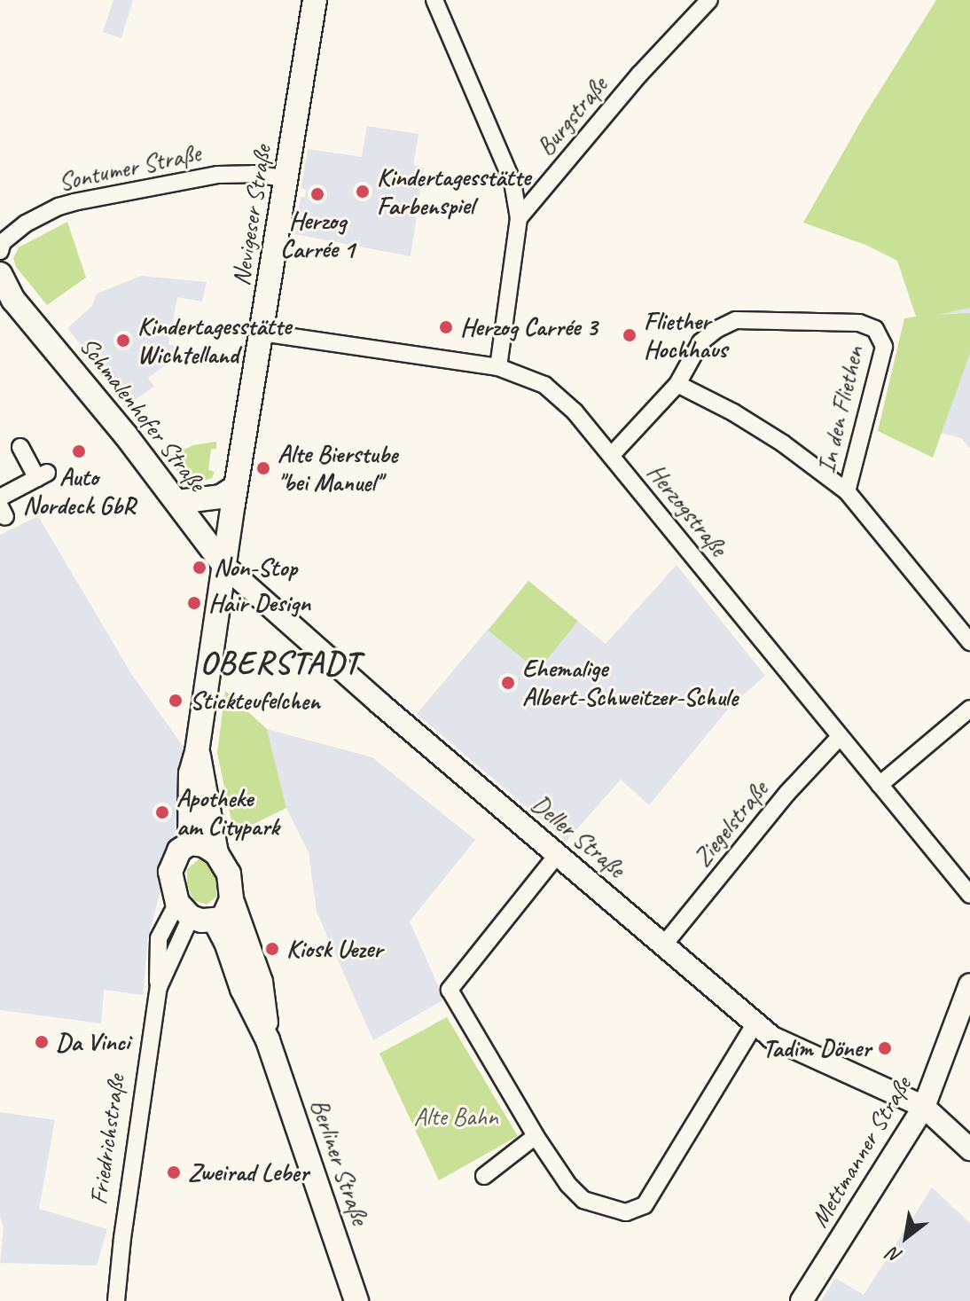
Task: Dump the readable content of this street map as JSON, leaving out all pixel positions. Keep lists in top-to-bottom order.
{
  "streets": {
    "main road": ["Nevigeser Straße", "Schmalenhofer Straße", "Berliner Straße"],
    "street": [
      "Burgstraße",
      "Sontumer Straße",
      "In den Fliethen",
      "Herzogstraße",
      "Ziegelstraße",
      "Deller Straße",
      "Friedrichstraße",
      "Mettmanner Straße"
    ]
  },
  "crossings": [
    ["Sontumer Straße", "Nevigeser Straße"],
    ["Nevigeser Straße", "Schmalenhofer Straße"],
    ["Nevigeser Straße", "Herzogstraße"],
    ["Nevigeser Straße", "Deller Straße"],
    ["In den Fliethen", "Herzogstraße"],
    ["Schmalenhofer Straße", "Deller Straße"],
    ["Herzogstraße", "Ziegelstraße"],
    ["Ziegelstraße", "Deller Straße"],
    ["Deller Straße", "Mettmanner Straße"],
    ["Friedrichstraße", "Berliner Straße"]
  ],
  "districts": ["OBERSTADT"],
  "parks": ["Alte Bahn"],
  "places": [
    "Kindertagesstätte Farbenspiel",
    "Herzog Carrée 1",
    "Herzog Carrée 3",
    "Fliether Hochhaus",
    "Kindertagesstätte Wichtelland",
    "Auto Nordeck GbR",
    "Alte Bierstube \"bei Manuel\"",
    "Non-Stop",
    "Hair Design",
    "Ehemalige Albert-Schweitzer-Schule",
    "Stickteufelchen",
    "Apotheke am Citypark",
    "Kiosk Uezer",
    "Da Vinci",
    "Tadim Döner",
    "Zweirad Leber"
  ],
  "north": "bottom left"
}
